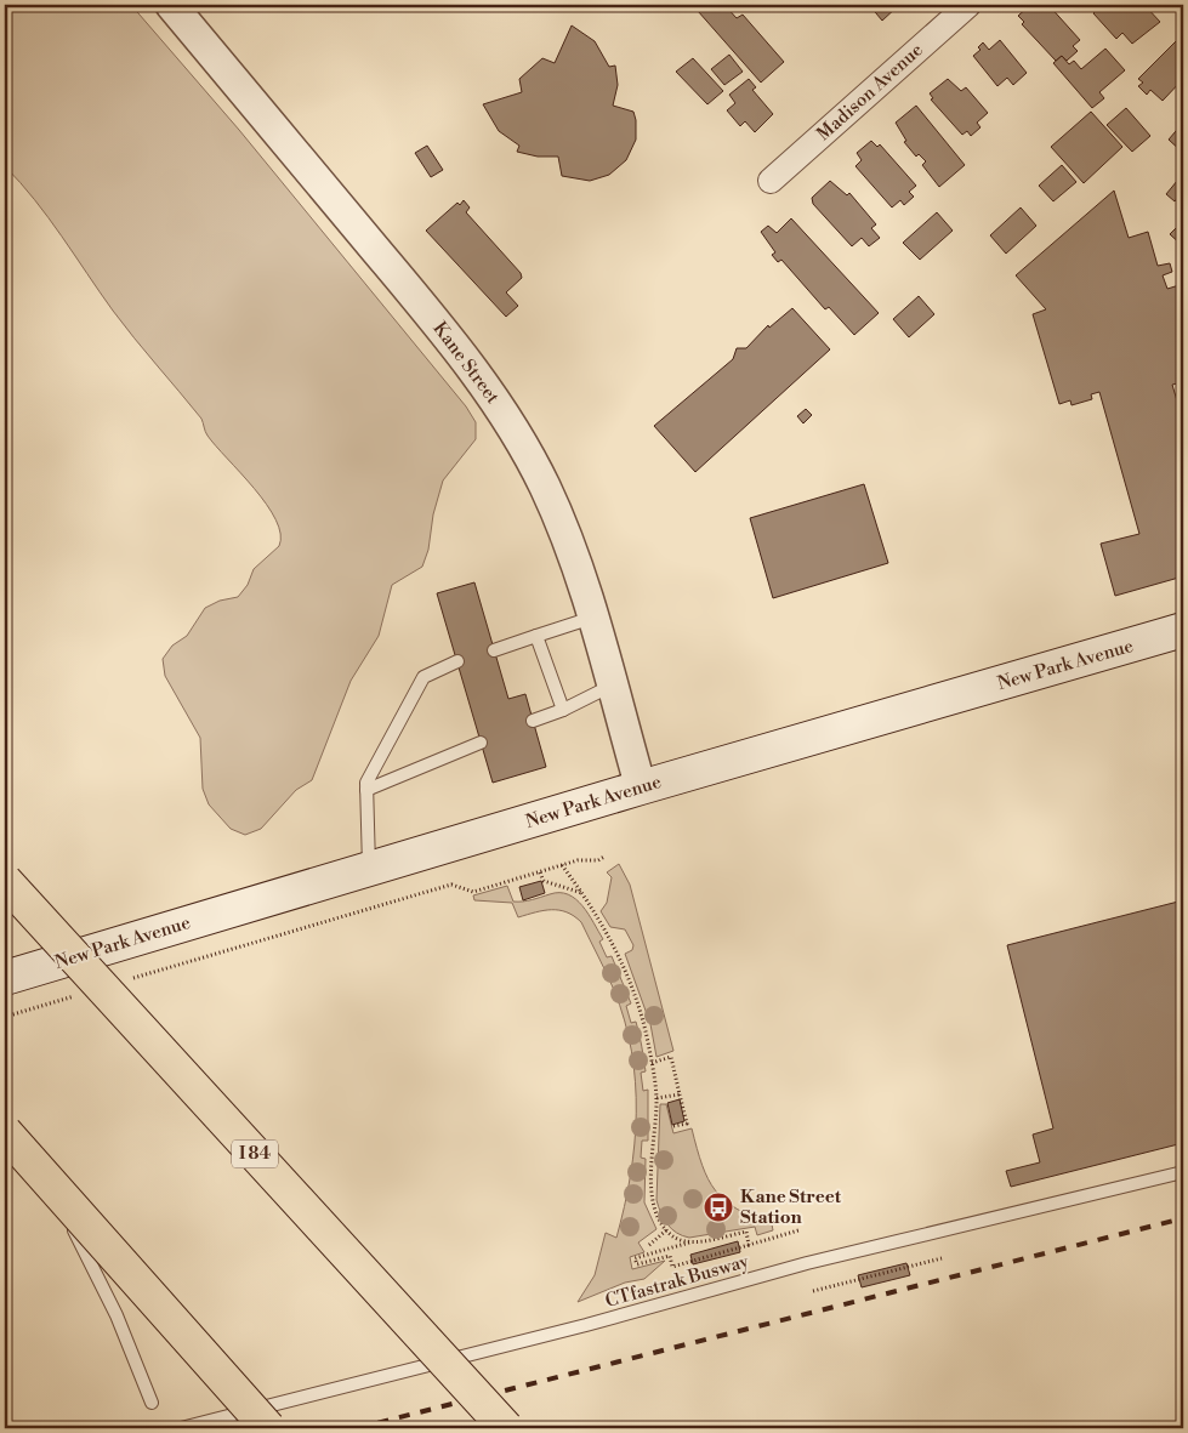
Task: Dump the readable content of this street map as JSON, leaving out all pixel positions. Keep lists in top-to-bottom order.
{
  "streets": {
    "highway": ["I 84"],
    "main road": ["New Park Avenue"],
    "street": ["Madison Avenue", "Kane Street"],
    "lane": ["CTfastrak Busway"]
  },
  "crossings": [
    ["Kane Street", "New Park Avenue"]
  ],
  "places": {
    "bus stop": ["Kane Street Station"]
  }
}
